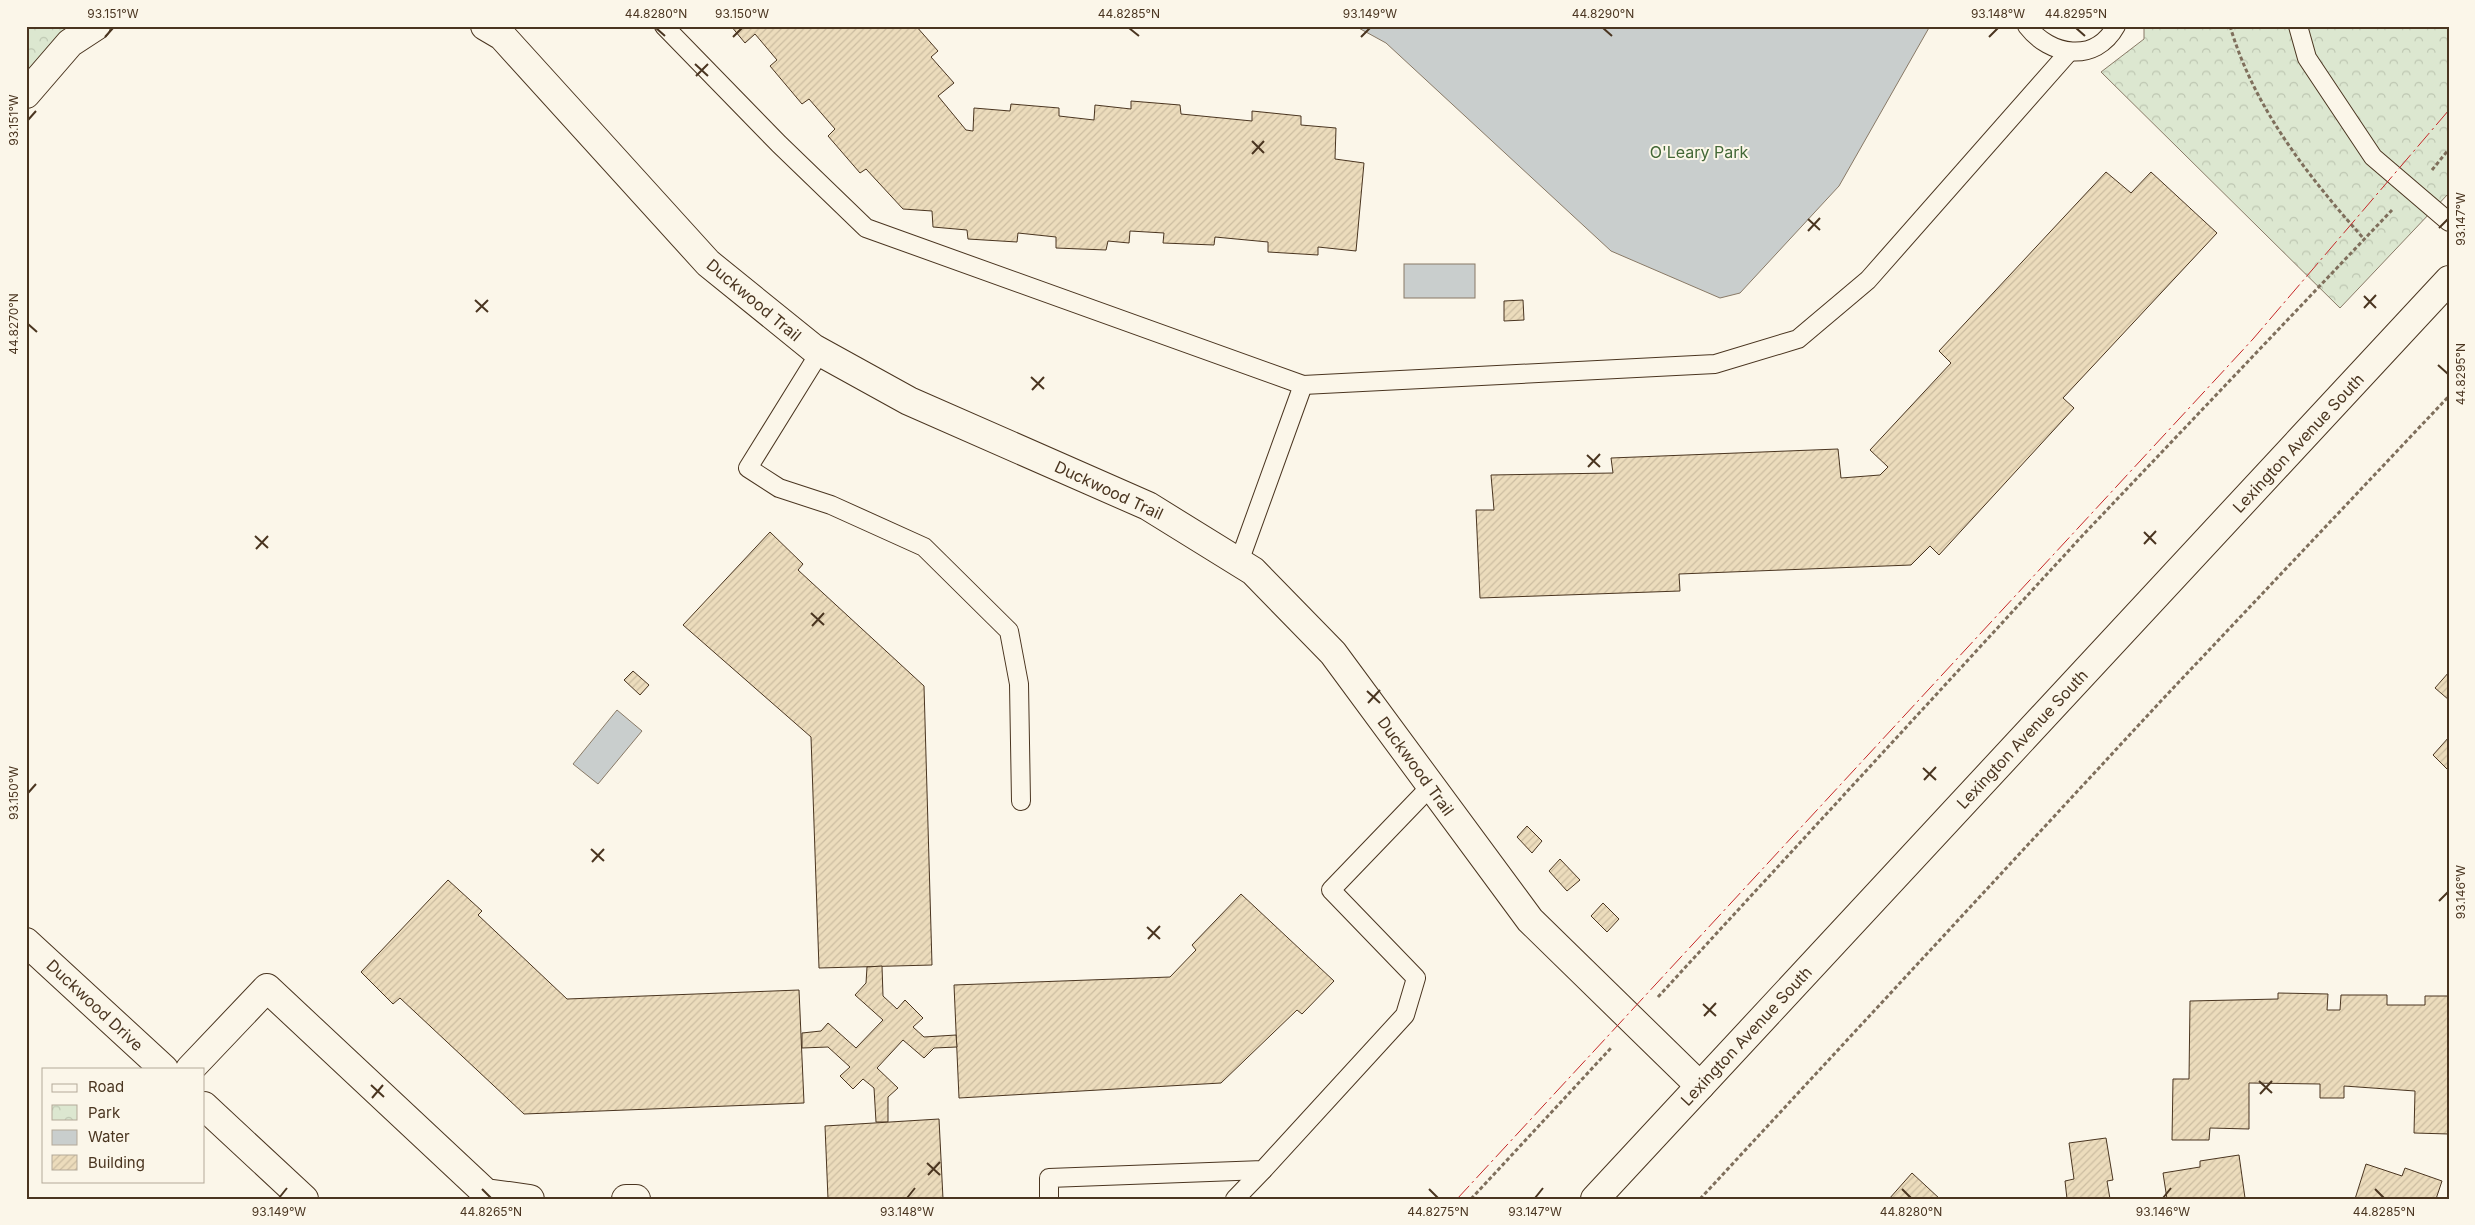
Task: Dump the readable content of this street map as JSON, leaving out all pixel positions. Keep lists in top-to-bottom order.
{
  "streets": {
    "street": ["Duckwood Trail", "Lexington Avenue South", "Duckwood Drive"]
  },
  "crossings": [
    ["Duckwood Trail", "Lexington Avenue South"]
  ],
  "parks": ["O'Leary Park"],
  "legend": [
    "Road",
    "Park",
    "Water",
    "Building"
  ],
  "coordinates": [
    "93.151°W",
    "44.8280°N",
    "93.150°W",
    "44.8285°N",
    "93.149°W",
    "44.8290°N",
    "93.148°W",
    "44.8295°N",
    "93.147°W",
    "44.8270°N",
    "93.146°W",
    "44.8265°N",
    "44.8275°N"
  ]
}
